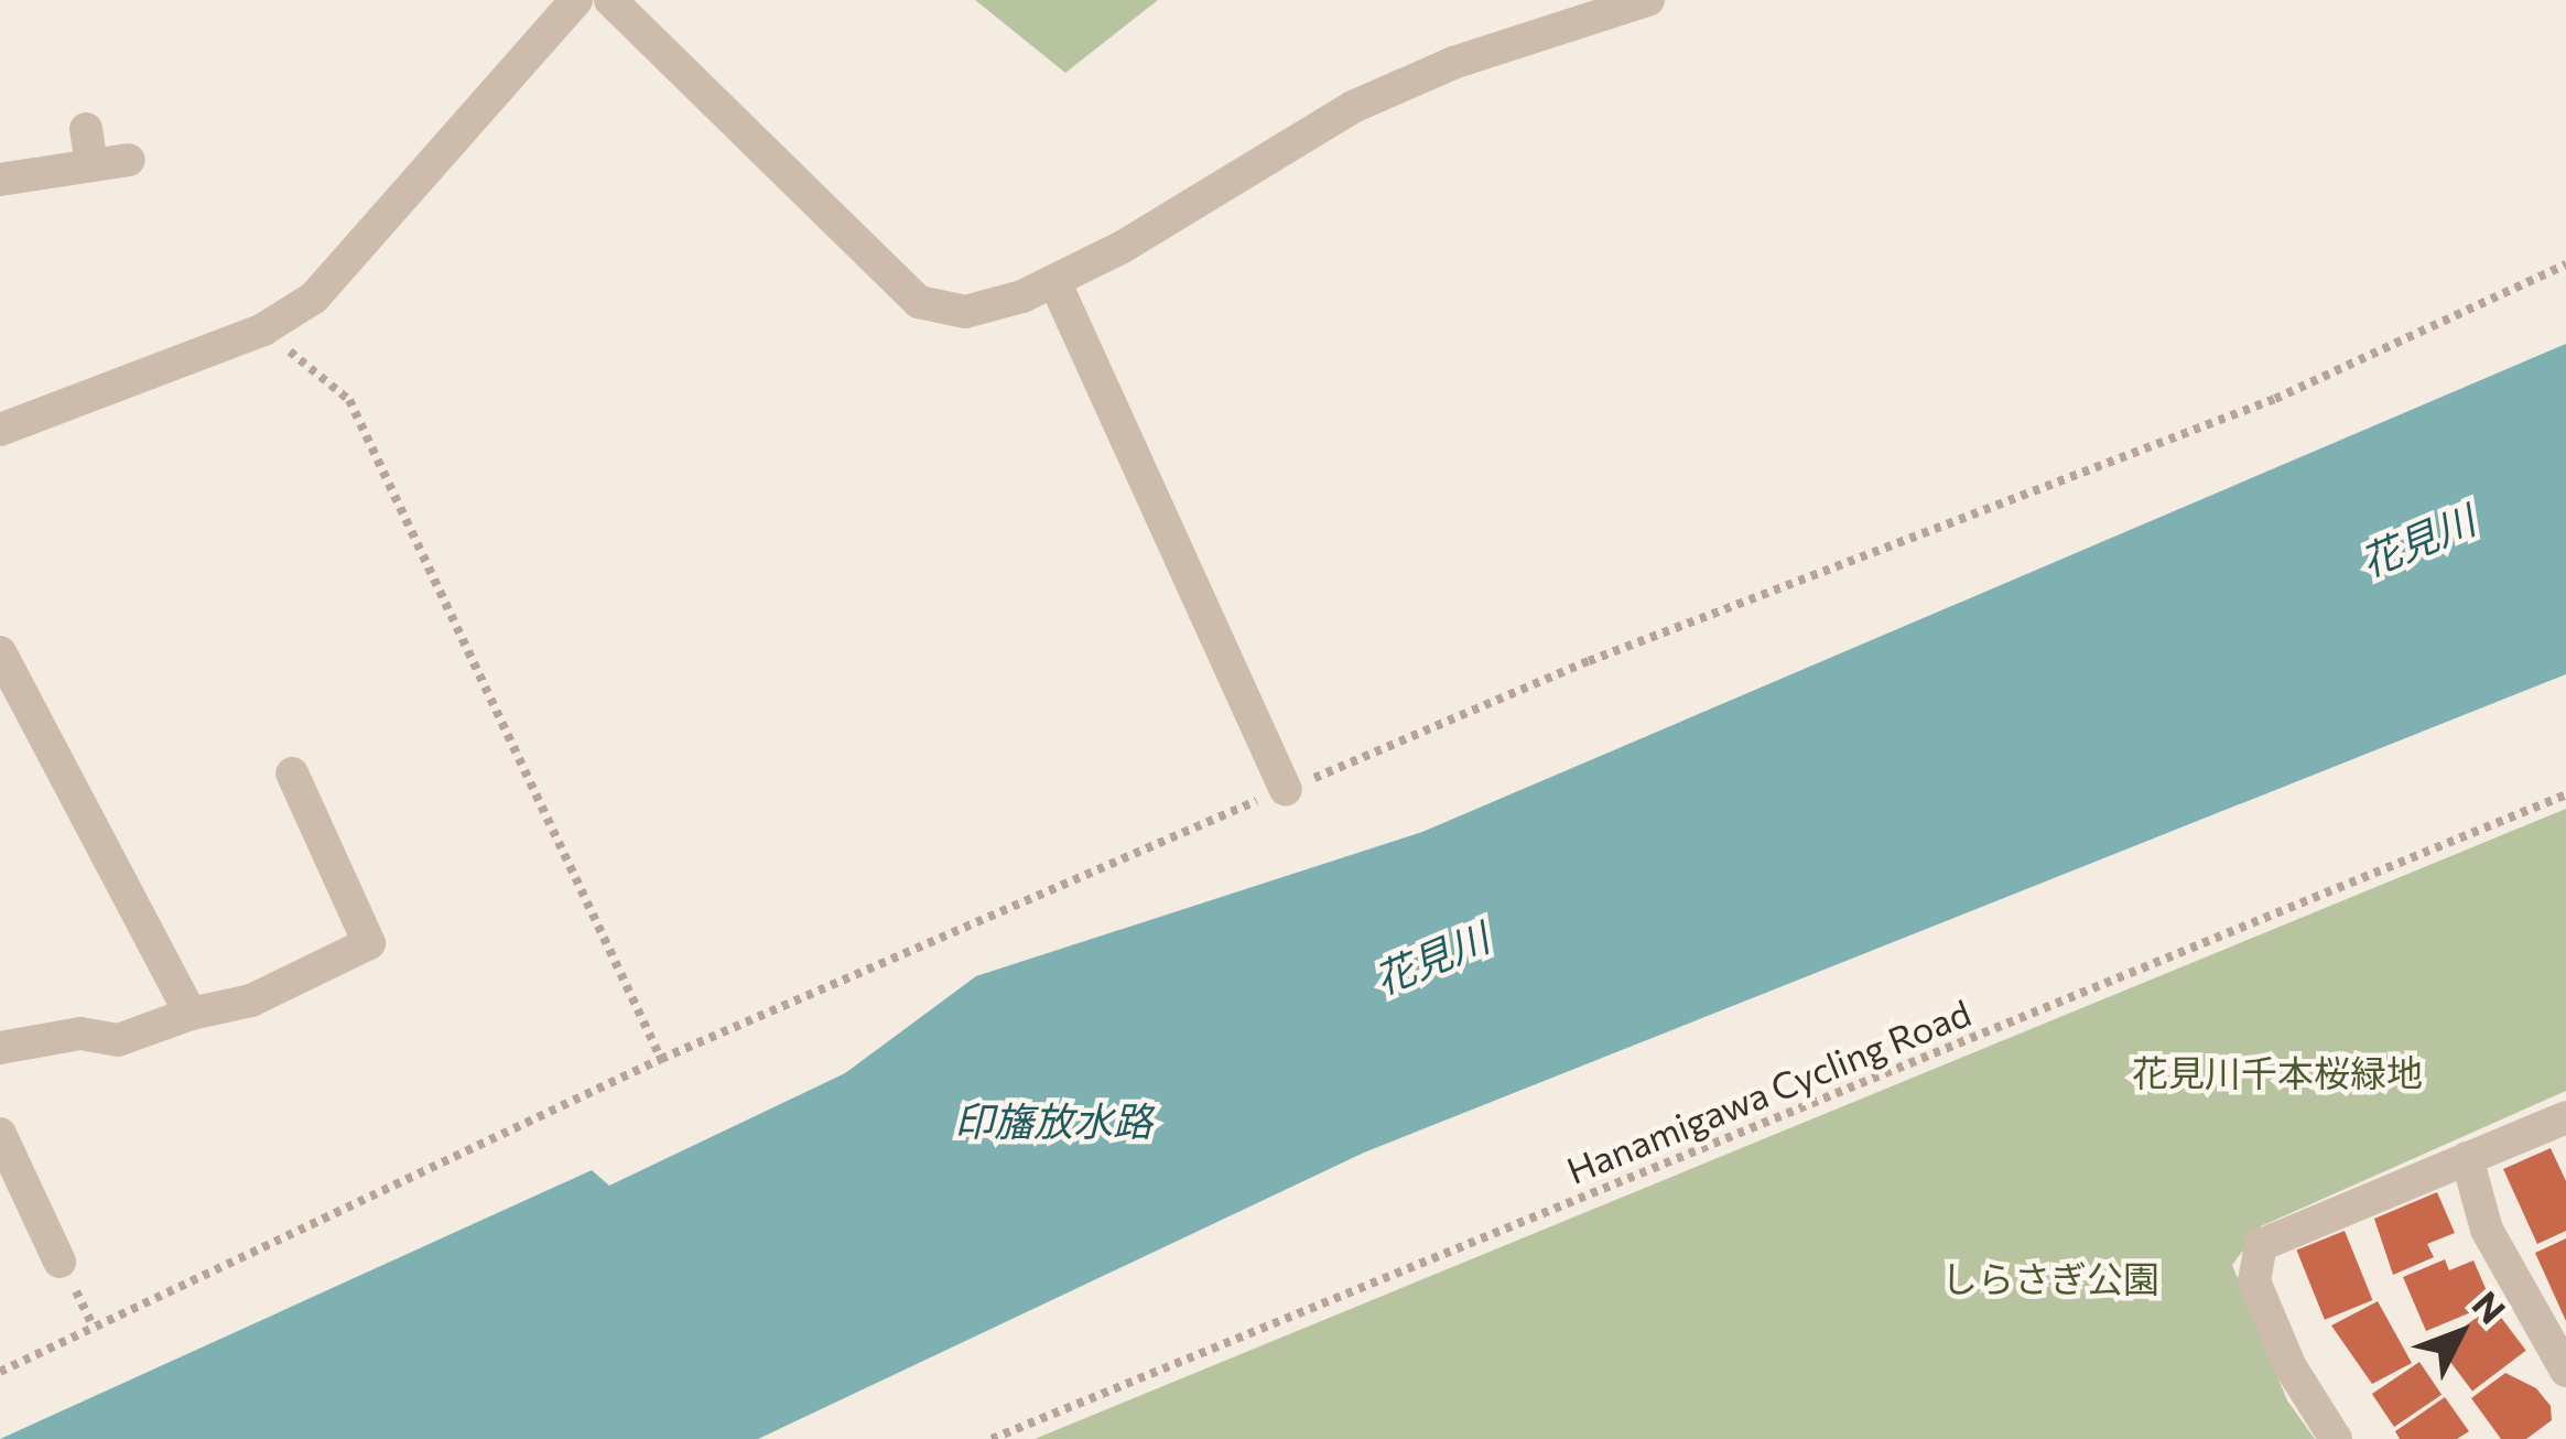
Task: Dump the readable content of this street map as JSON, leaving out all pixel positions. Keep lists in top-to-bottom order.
{
  "streets": {
    "path": ["Hanamigawa Cycling Road"]
  },
  "water": ["花見川", "印旛放水路"],
  "parks": ["花見川千本桜緑地", "しらさぎ公園"],
  "north": "top right"
}
